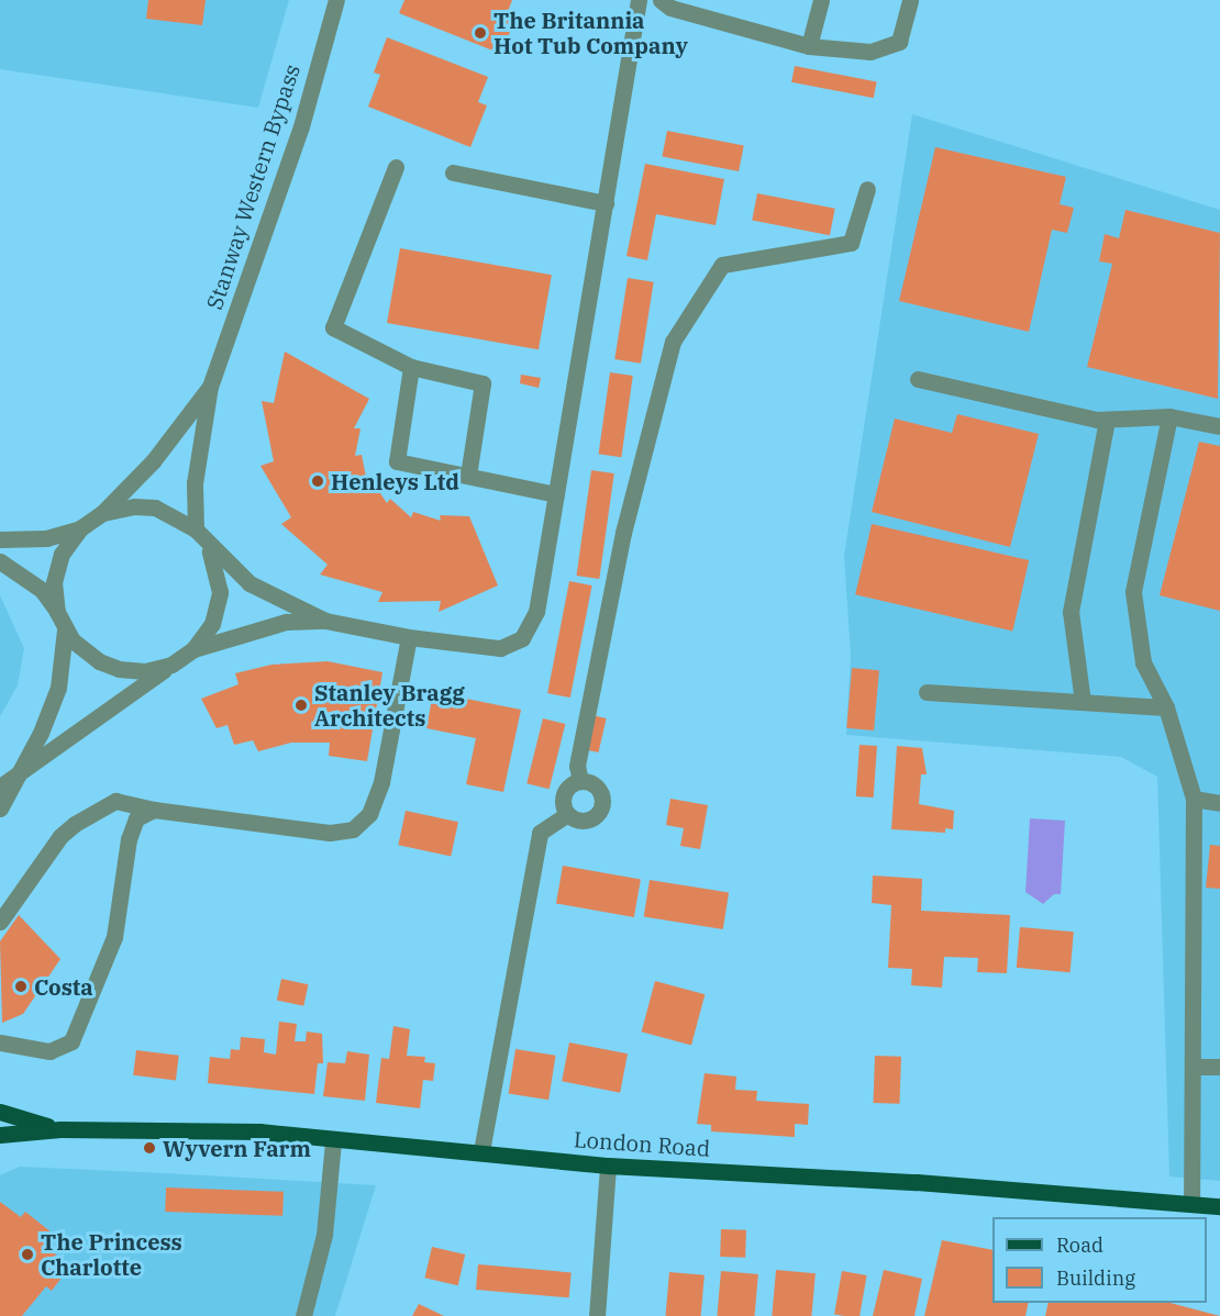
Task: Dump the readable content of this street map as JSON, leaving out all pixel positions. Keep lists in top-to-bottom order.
{
  "streets": {
    "main road": ["London Road"],
    "street": ["Stanway Western Bypass"]
  },
  "places": [
    "The Britannia Hot Tub Company",
    "Henleys Ltd",
    "Stanley Bragg Architects",
    "Costa",
    "Wyvern Farm",
    "The Princess Charlotte"
  ],
  "legend": ["Road", "Building"]
}
